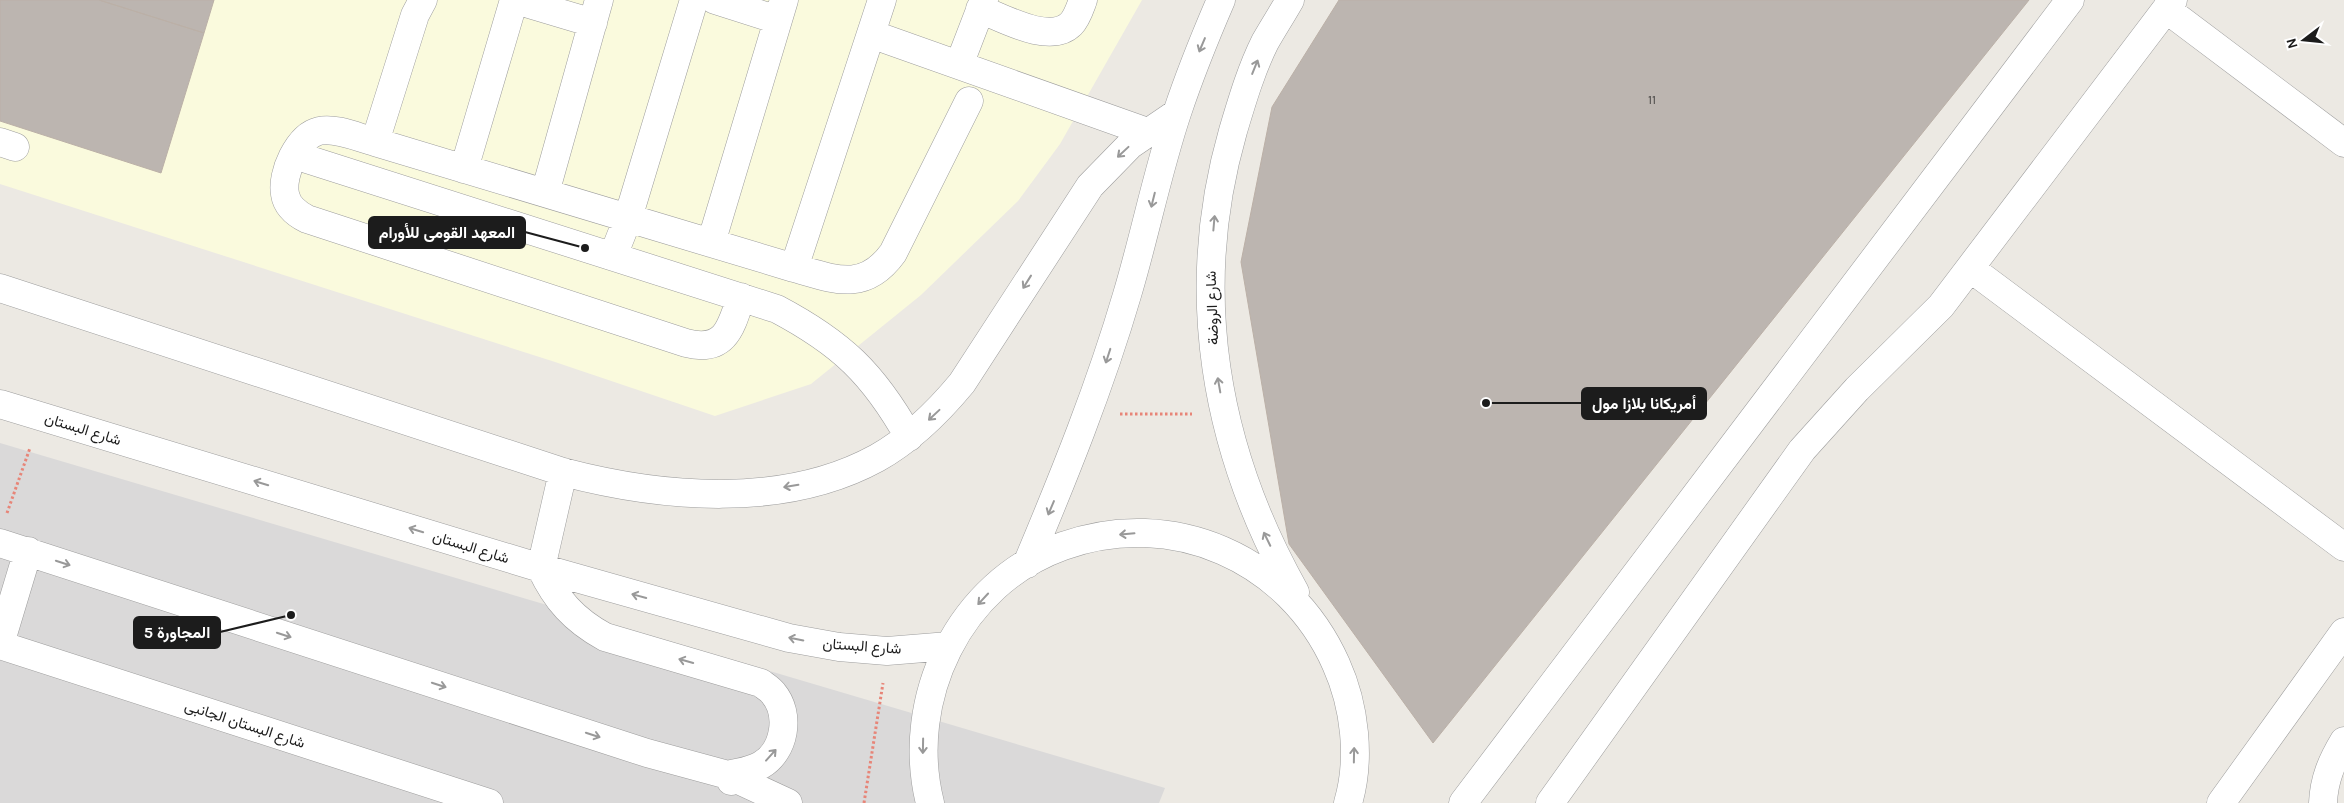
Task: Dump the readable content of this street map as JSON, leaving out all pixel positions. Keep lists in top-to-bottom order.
{
  "streets": {
    "street": ["شارع الروضة", "شارع البستان", "شارع البستان الجانبى"]
  },
  "places": ["المعهد القومى للأورام", "أمريكانا بلازا مول", "المجاورة 5"],
  "house_numbers": ["11"],
  "north": "left"
}
